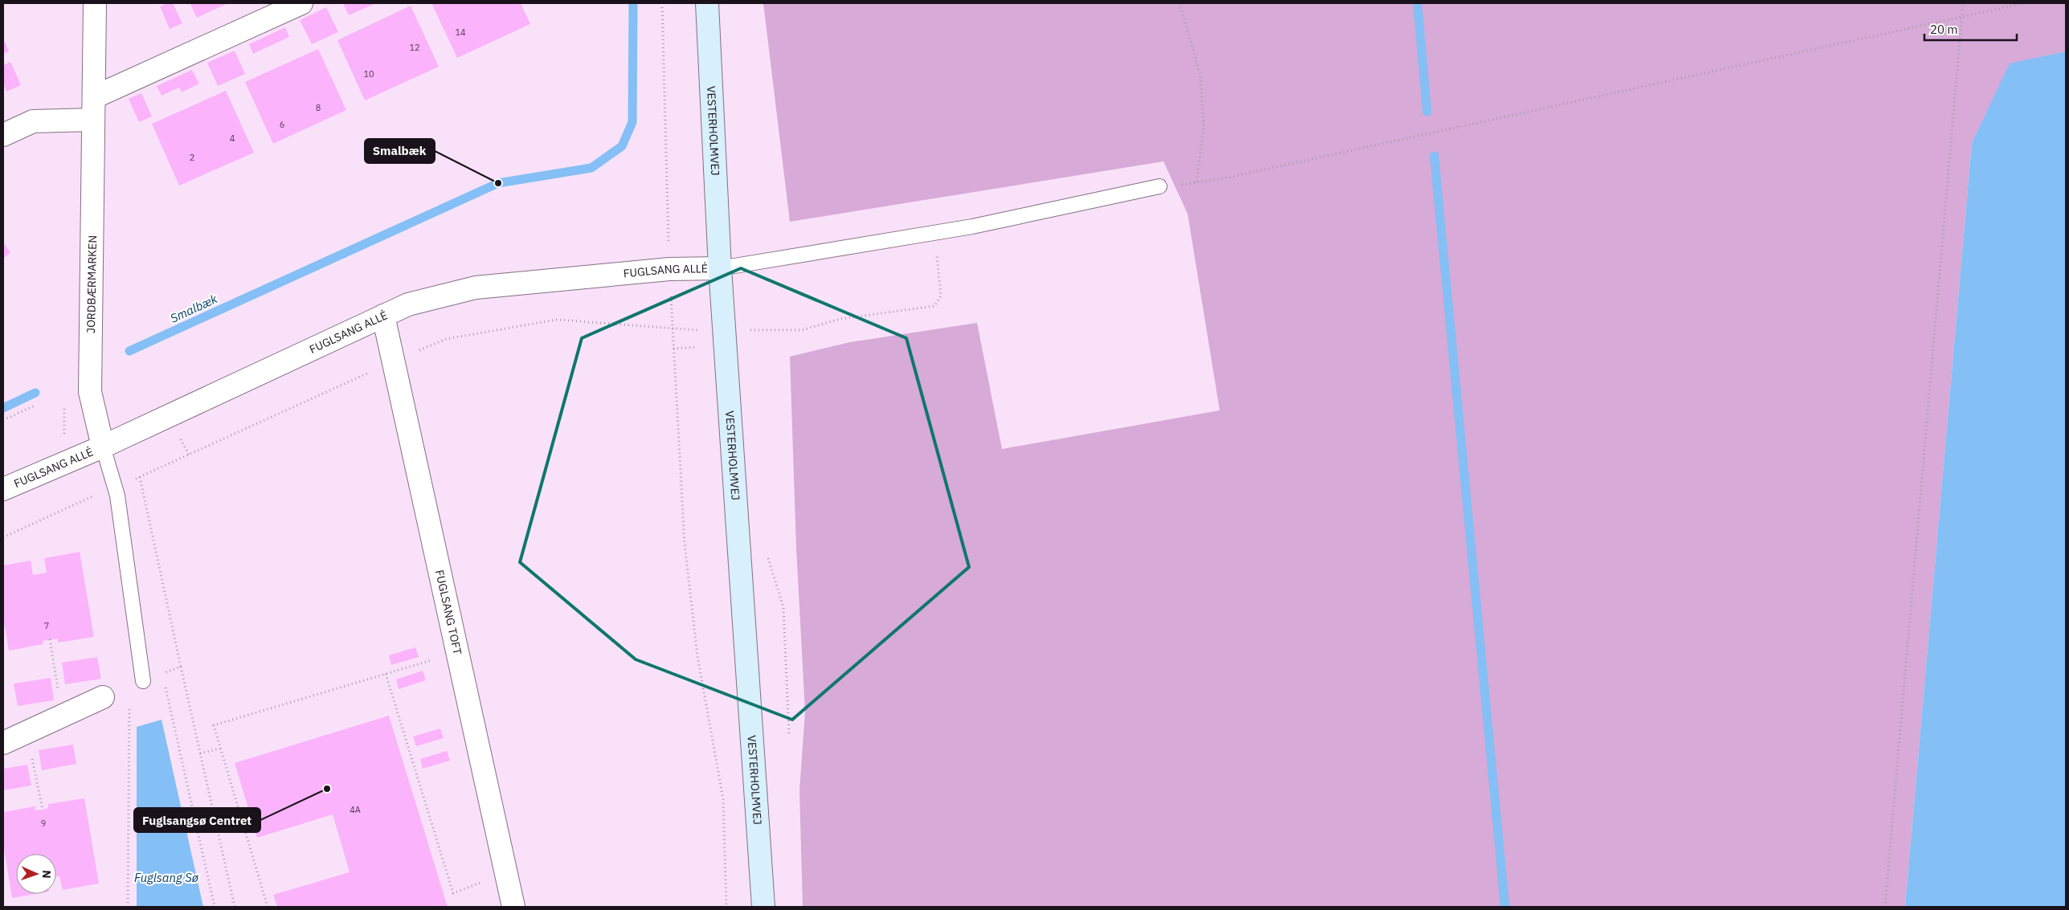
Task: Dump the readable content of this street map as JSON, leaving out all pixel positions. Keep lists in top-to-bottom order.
{
  "streets": {
    "street": [
      "VESTERHOLMVEJ",
      "FUGLSANG ALLÉ",
      "JORDBÆRMARKEN",
      "FUGLSANG TOFT"
    ]
  },
  "crossings": [
    ["VESTERHOLMVEJ", "FUGLSANG ALLÉ"],
    ["FUGLSANG ALLÉ", "JORDBÆRMARKEN"],
    ["FUGLSANG ALLÉ", "FUGLSANG TOFT"]
  ],
  "water": ["Smalbæk", "Fuglsang Sø"],
  "places": ["Smalbæk", "Fuglsangsø Centret"],
  "house_numbers": [
    "14",
    "12",
    "10",
    "8",
    "6",
    "4",
    "2",
    "7",
    "4A",
    "9"
  ],
  "scale_bar": "20 m",
  "north": "right"
}
